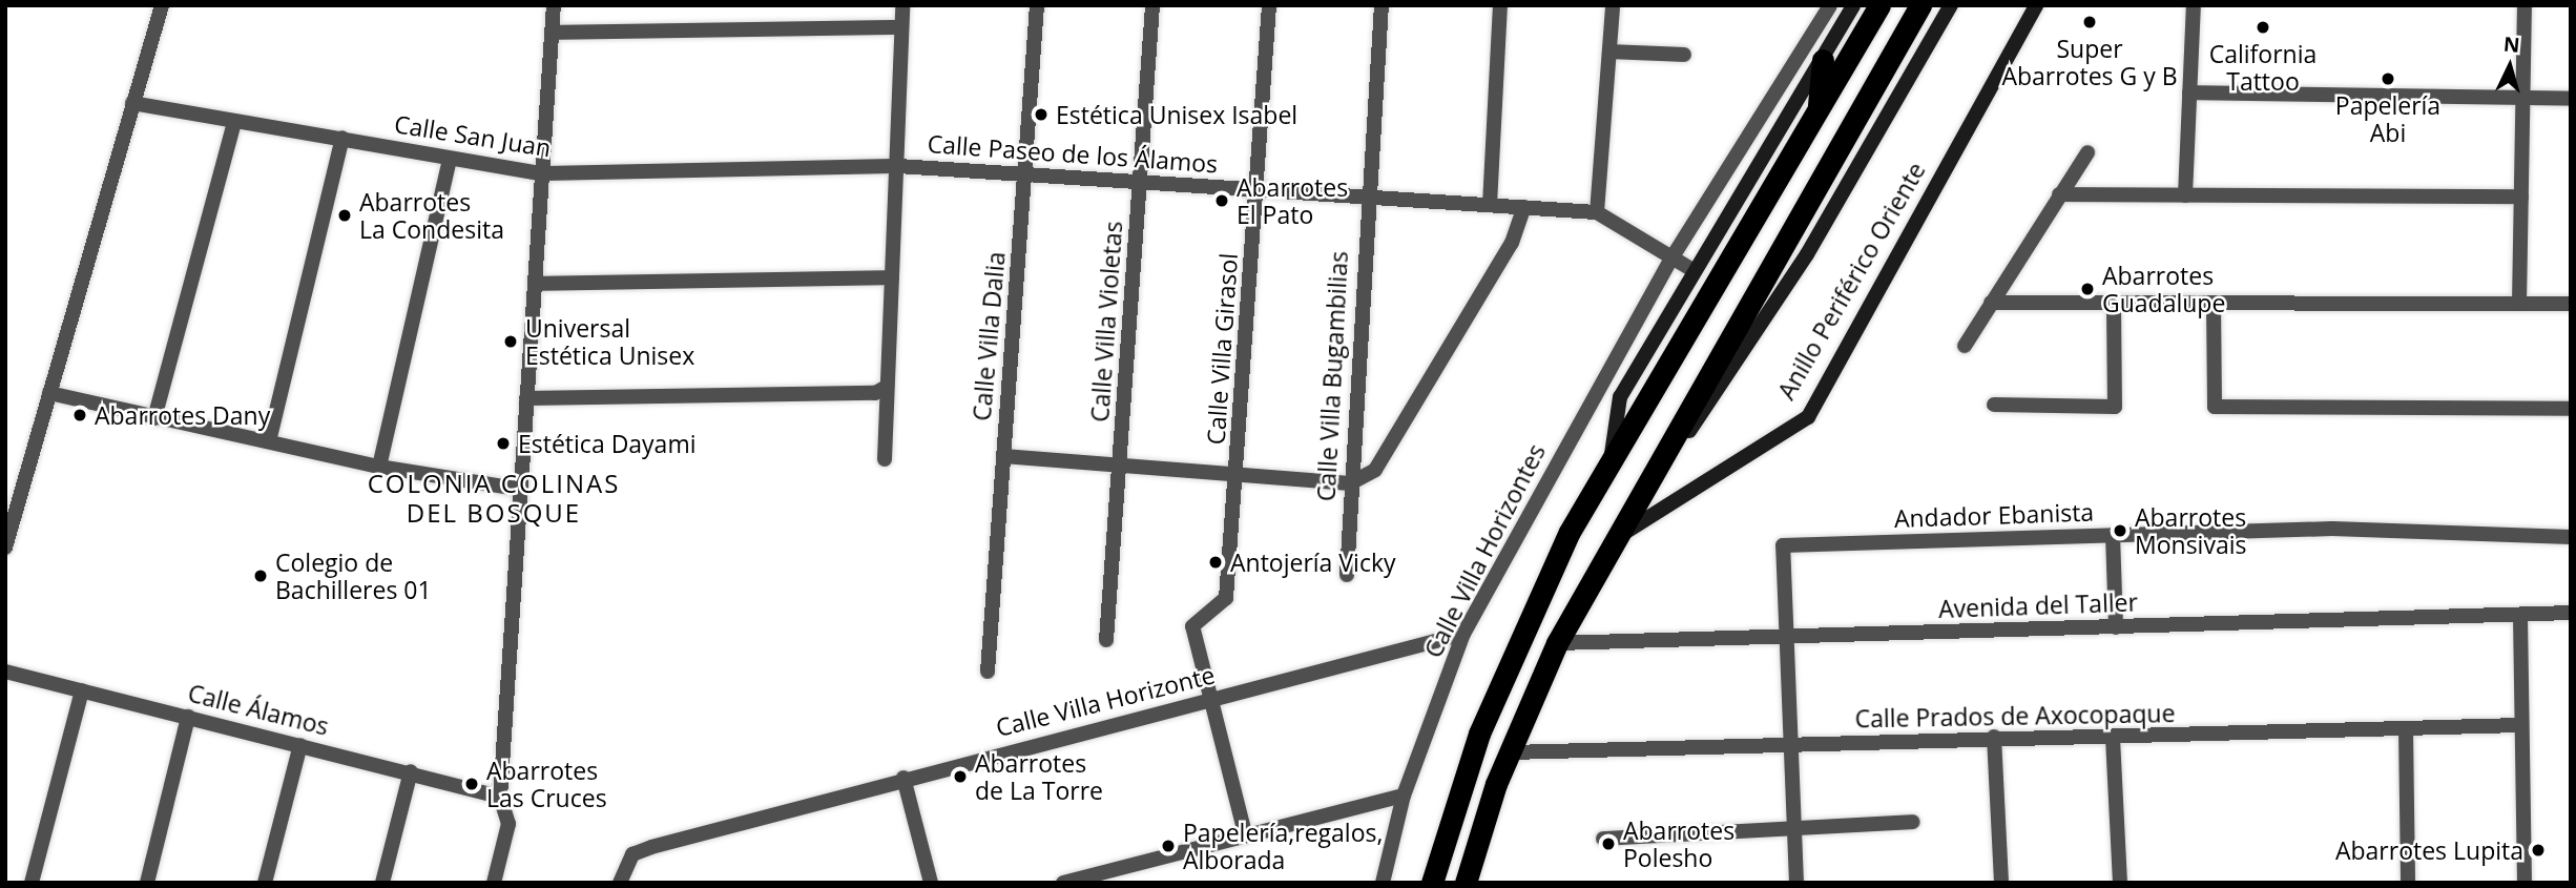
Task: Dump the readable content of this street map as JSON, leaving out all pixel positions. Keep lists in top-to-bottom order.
{
  "streets": {
    "highway": ["Anillo Periférico Oriente"],
    "street": [
      "Calle San Juan",
      "Calle Paseo de los Álamos",
      "Calle Villa Violetas",
      "Calle Villa Dalia",
      "Calle Villa Girasol",
      "Calle Villa Bugambilias",
      "Andador Ebanista",
      "Calle Villa Horizontes",
      "Avenida del Taller",
      "Calle Villa Horizonte",
      "Calle Álamos",
      "Calle Prados de Axocopaque"
    ]
  },
  "crossings": [
    ["Calle San Juan", "Calle Paseo de los Álamos"],
    ["Calle Paseo de los Álamos", "Calle Villa Violetas"],
    ["Calle Paseo de los Álamos", "Calle Villa Dalia"],
    ["Calle Paseo de los Álamos", "Calle Villa Girasol"],
    ["Calle Paseo de los Álamos", "Calle Villa Bugambilias"],
    ["Calle Paseo de los Álamos", "Calle Villa Horizontes"],
    ["Anillo Periférico Oriente", "Avenida del Taller"],
    ["Anillo Periférico Oriente", "Calle Prados de Axocopaque"],
    ["Calle Villa Girasol", "Calle Villa Horizonte"],
    ["Andador Ebanista", "Avenida del Taller"],
    ["Calle Villa Horizontes", "Calle Villa Horizonte"]
  ],
  "districts": ["COLONIA COLINAS DEL BOSQUE"],
  "places": [
    "Super Abarrotes G y B",
    "California Tattoo",
    "Papelería Abi",
    "Estética Unisex Isabel",
    "Abarrotes El Pato",
    "Abarrotes La Condesita",
    "Abarrotes Guadalupe",
    "Universal Estética Unisex",
    "Abarrotes Dany",
    "Estética Dayami",
    "Abarrotes Monsivais",
    "Antojería Vicky",
    "Colegio de Bachilleres 01",
    "Abarrotes de La Torre",
    "Abarrotes Las Cruces",
    "Abarrotes Polesho",
    "Papelería,regalos, Alborada",
    "Abarrotes Lupita"
  ],
  "north": "top"
}
